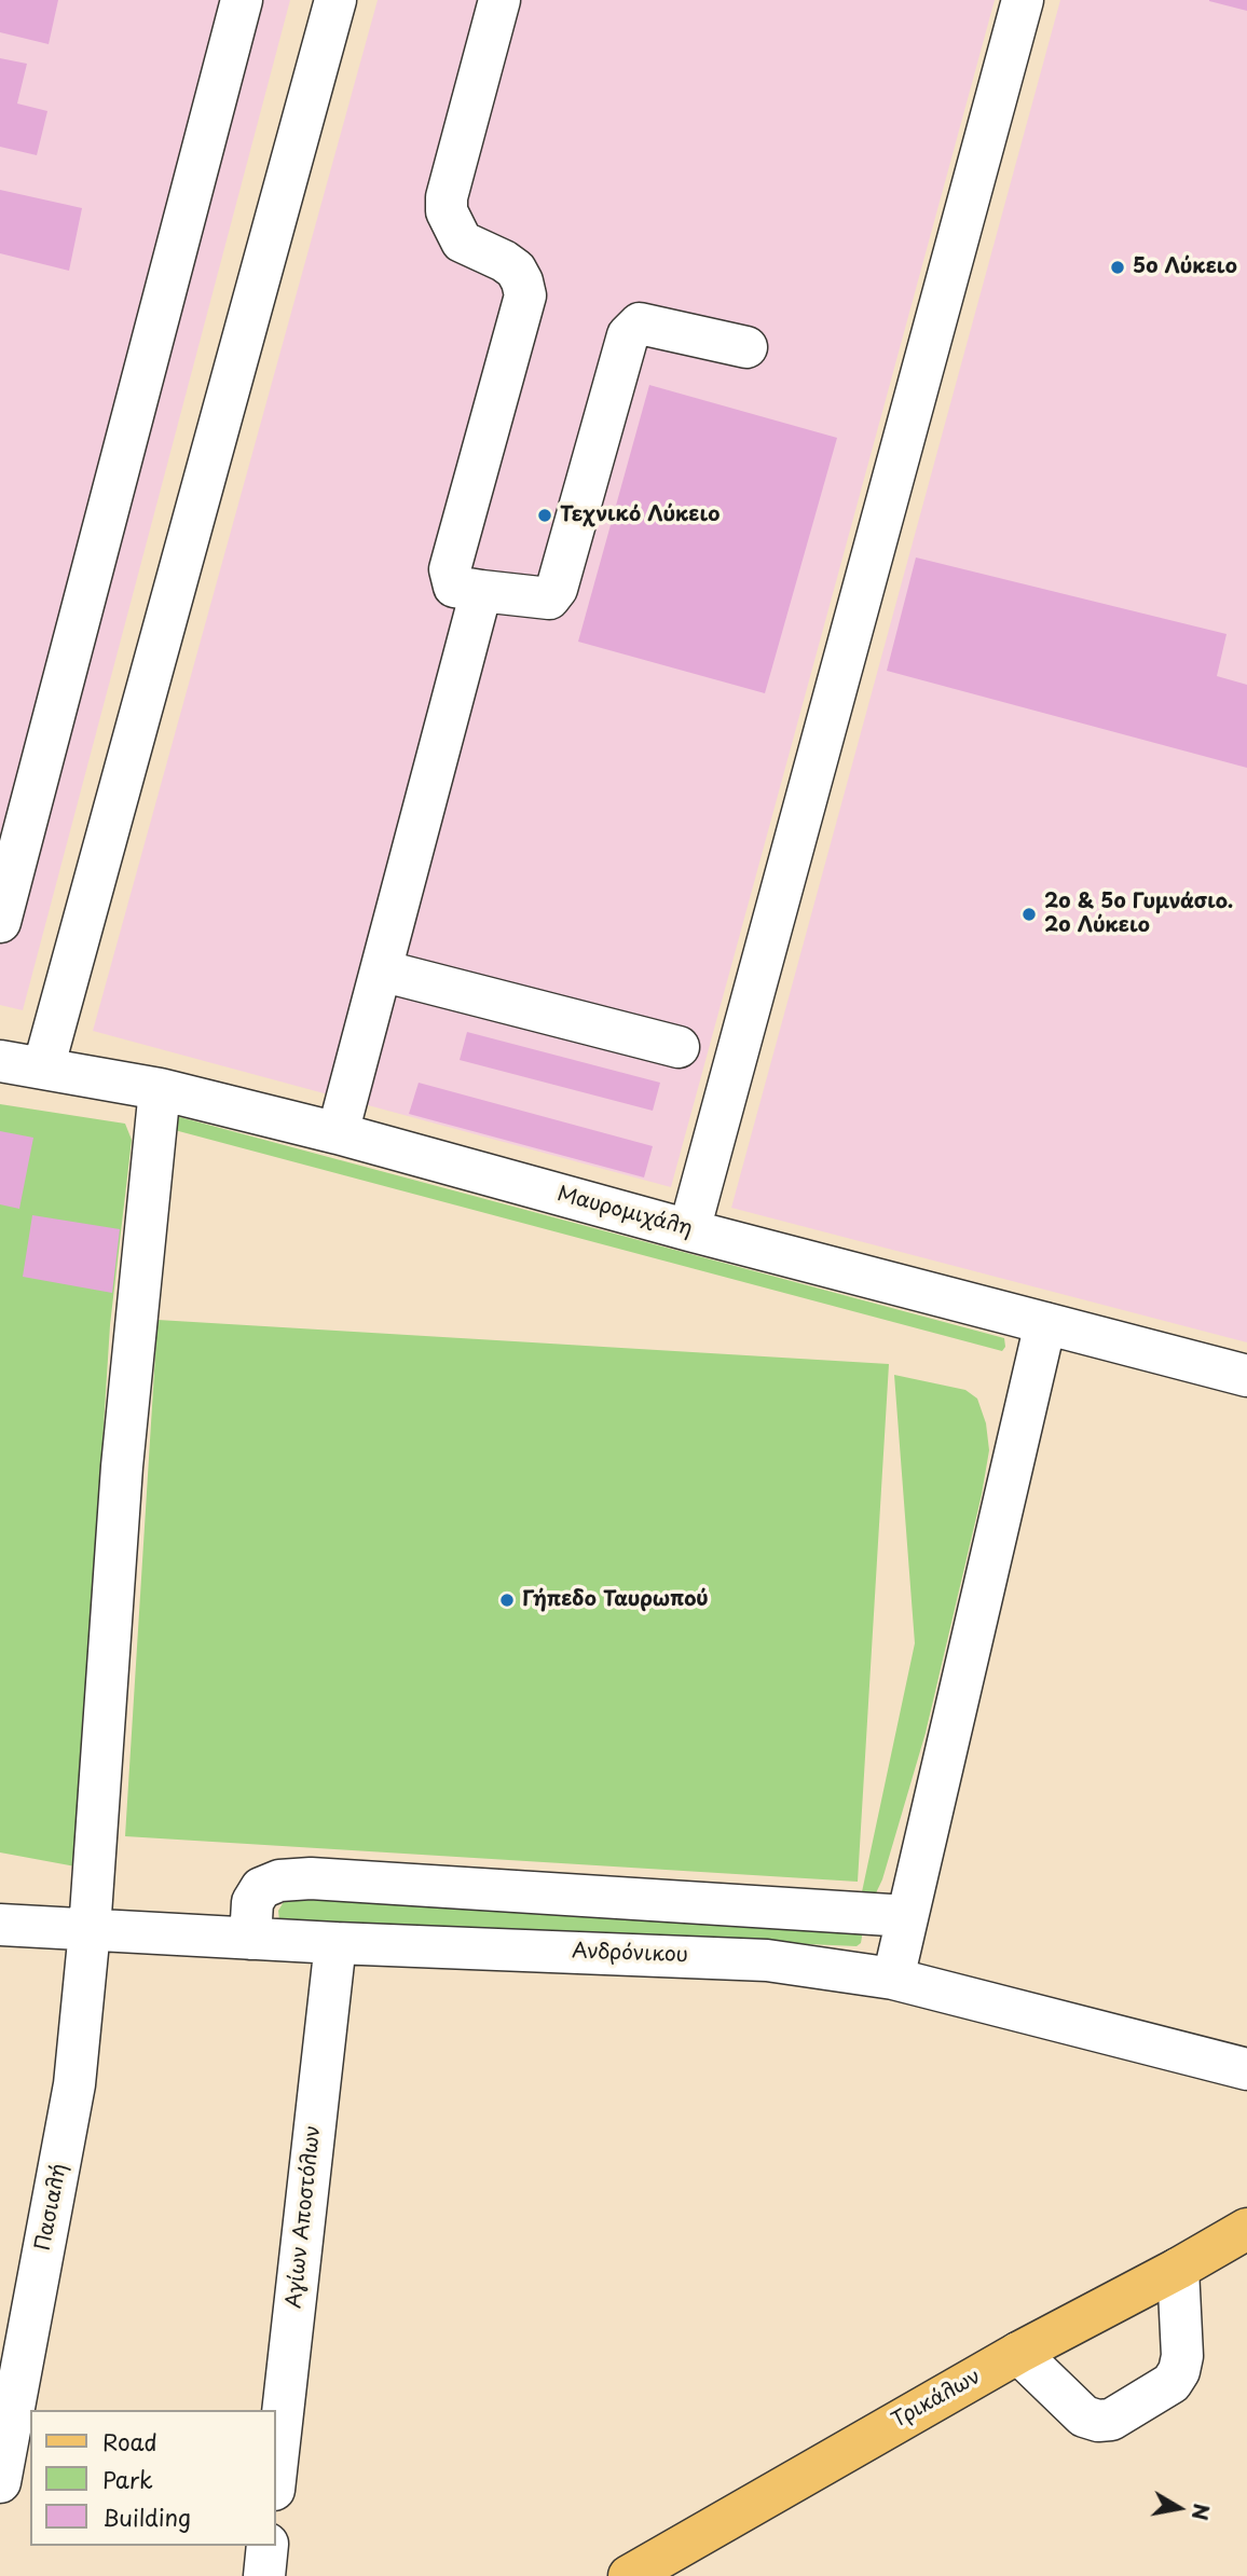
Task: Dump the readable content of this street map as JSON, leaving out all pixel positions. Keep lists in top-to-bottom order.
{
  "streets": {
    "main road": ["Τρικάλων"],
    "street": [
      "Μαυρομιχάλη",
      "Ανδρόνικου",
      "Πασιαλή",
      "Αγίων Αποστόλων"
    ]
  },
  "crossings": [
    ["Μαυρομιχάλη", "Πασιαλή"],
    ["Ανδρόνικου", "Πασιαλή"],
    ["Ανδρόνικου", "Αγίων Αποστόλων"]
  ],
  "places": [
    "5ο Λύκειο",
    "Τεχνικό Λύκειο",
    "2ο & 5ο Γυμνάσιο. 2ο Λύκειο",
    "Γήπεδο Ταυρωπού"
  ],
  "legend": ["Road", "Park", "Building"],
  "north": "right"
}
